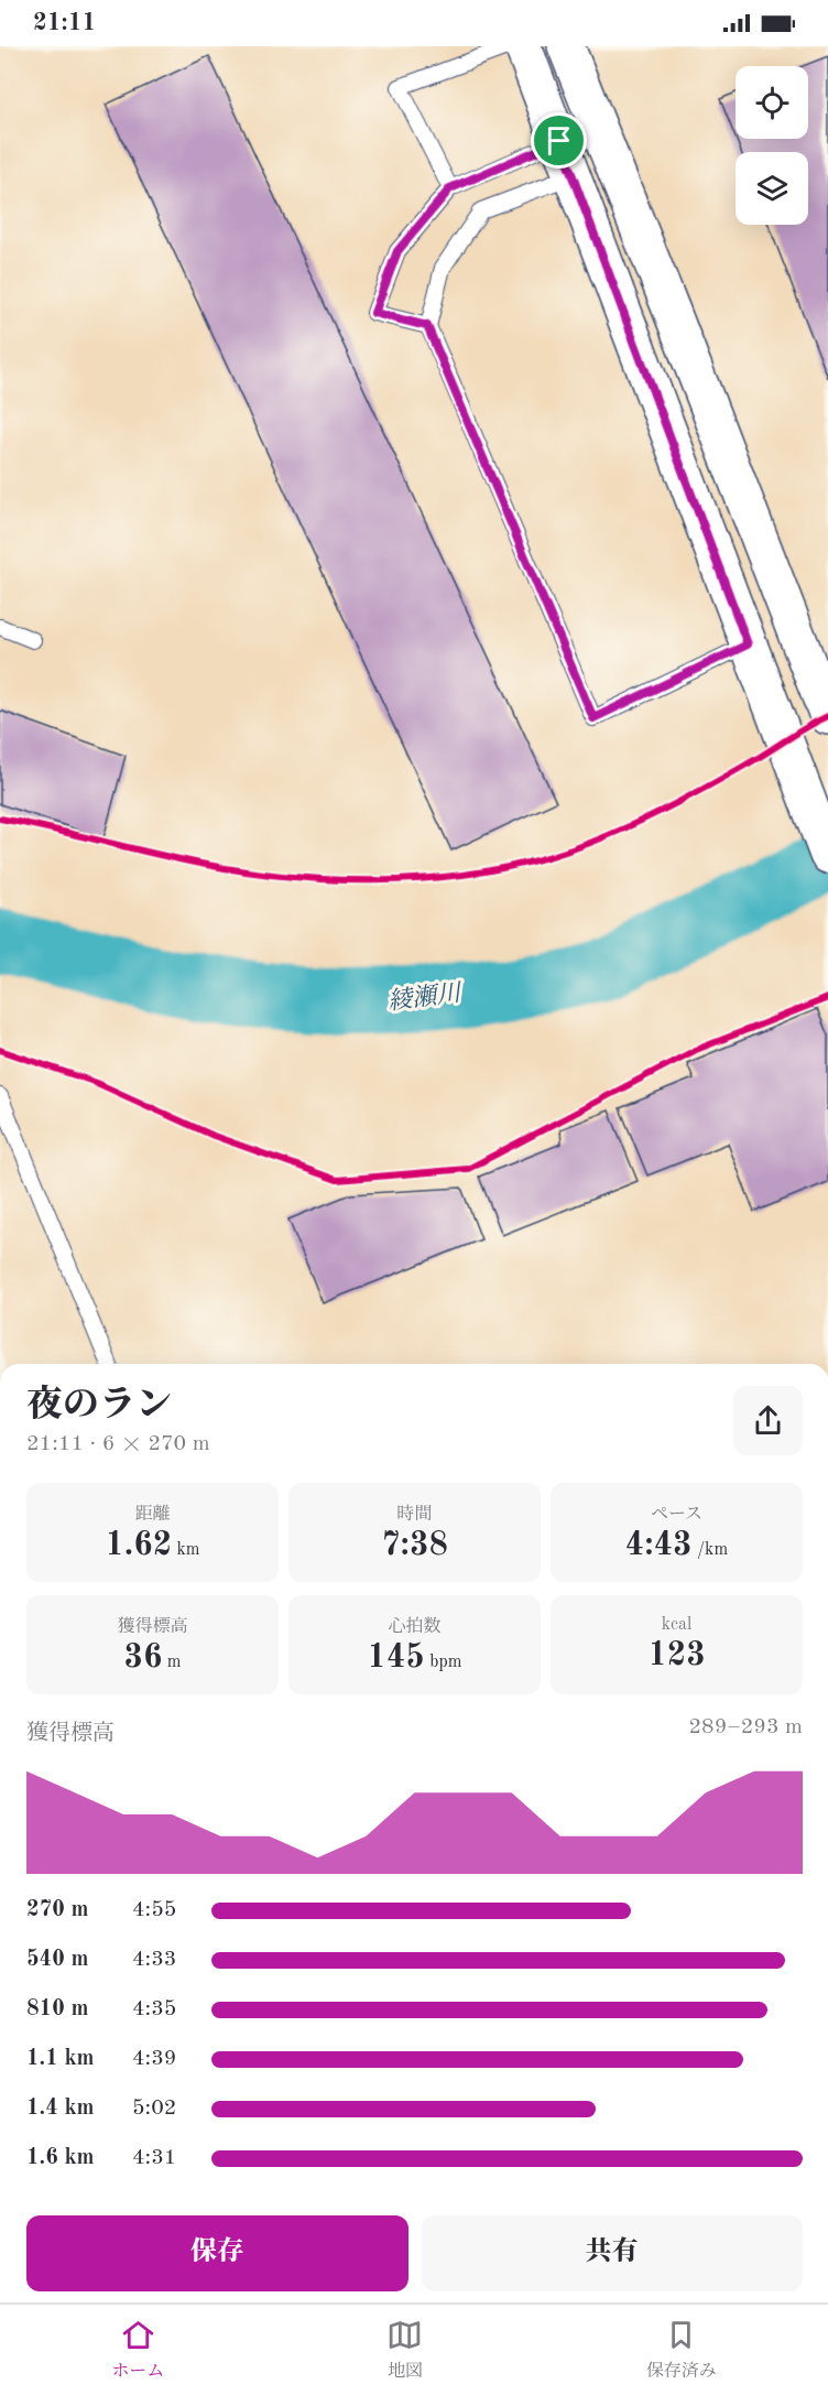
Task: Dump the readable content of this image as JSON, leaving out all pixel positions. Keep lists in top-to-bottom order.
{
  "water": ["綾瀬川"],
  "page": {
    "status": "21:11",
    "heading": ["夜のラン", "21:11 · 6 × 270 m"],
    "stats": [
      ["距離", "1.62 km"],
      ["時間", "7:38"],
      ["ペース", "4:43 /km"],
      ["獲得標高", "36 m"],
      ["心拍数", "145 bpm"],
      ["kcal", "123"]
    ],
    "chart": ["獲得標高", "289–293 m"],
    "list": [
      {
        "name": "270 m",
        "note": "4:55"
      },
      {
        "name": "540 m",
        "note": "4:33"
      },
      {
        "name": "810 m",
        "note": "4:35"
      },
      {
        "name": "1.1 km",
        "note": "4:39"
      },
      {
        "name": "1.4 km",
        "note": "5:02"
      },
      {
        "name": "1.6 km",
        "note": "4:31"
      }
    ],
    "buttons": ["保存", "共有"],
    "tabs": ["ホーム", "地図", "保存済み"]
  }
}
